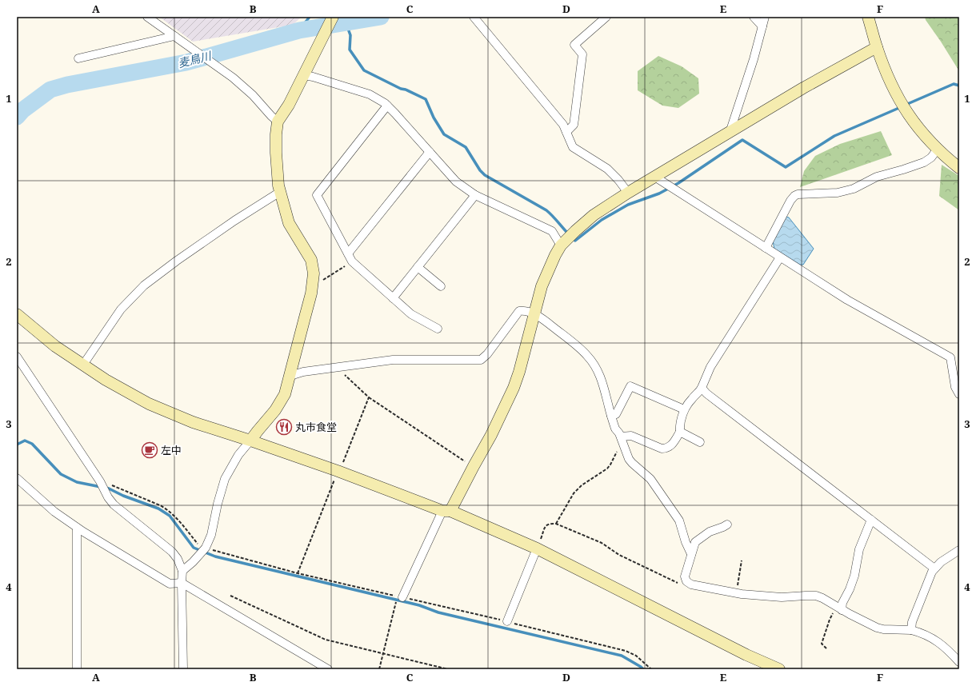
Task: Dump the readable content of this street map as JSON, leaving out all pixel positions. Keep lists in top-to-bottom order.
{
  "water": ["麦鳥川"],
  "places": {
    "restaurant": ["丸市食堂"],
    "cafe": ["左中"]
  },
  "grid": {
    "columns": [
      "A",
      "B",
      "C",
      "D",
      "E",
      "F"
    ],
    "rows": [
      "1",
      "2",
      "3",
      "4"
    ]
  }
}
